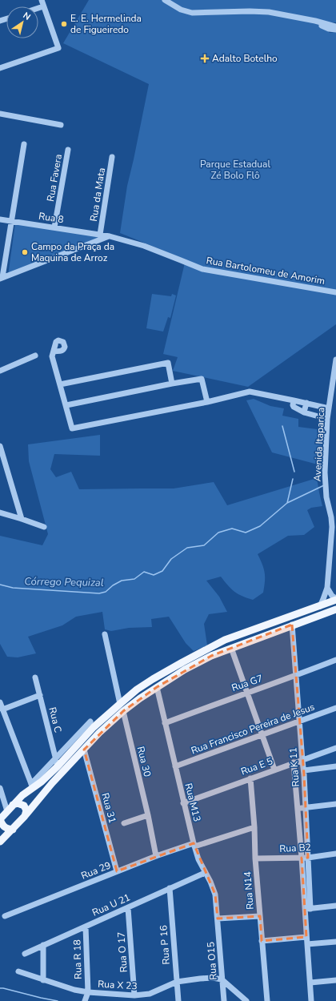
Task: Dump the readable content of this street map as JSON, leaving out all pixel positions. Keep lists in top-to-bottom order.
{
  "streets": {
    "street": [
      "Rua Favera",
      "Rua da Mata",
      "Rua 8",
      "Rua Bartolomeu de Amorim",
      "Avenida Itaparica",
      "Rua G7",
      "Rua C",
      "Rua Francisco Pereira de Jesus",
      "Rua 30",
      "Rua E 5",
      "Rua K 11",
      "Rua M13",
      "Rua 31",
      "Rua B2",
      "Rua 29",
      "Rua N14",
      "Rua U 21",
      "Rua P 16",
      "Rua O 17",
      "Rua R 18",
      "Rua O15",
      "Rua X 23"
    ]
  },
  "crossings": [
    ["Rua Favera", "Rua 8"],
    ["Rua da Mata", "Rua 8"],
    ["Rua da Mata", "Rua Bartolomeu de Amorim"],
    ["Rua G7", "Rua K 11"],
    ["Rua G7", "Rua M13"],
    ["Rua Francisco Pereira de Jesus", "Rua K 11"],
    ["Rua Francisco Pereira de Jesus", "Rua M13"],
    ["Rua 30", "Rua 29"],
    ["Rua E 5", "Rua K 11"],
    ["Rua E 5", "Rua M13"],
    ["Rua E 5", "Rua N14"],
    ["Rua K 11", "Rua B2"],
    ["Rua M13", "Rua 29"],
    ["Rua M13", "Rua U 21"],
    ["Rua M13", "Rua O15"],
    ["Rua 31", "Rua 29"],
    ["Rua B2", "Rua N14"],
    ["Rua 29", "Rua N14"],
    ["Rua U 21", "Rua P 16"],
    ["Rua U 21", "Rua O 17"],
    ["Rua U 21", "Rua R 18"],
    ["Rua P 16", "Rua X 23"],
    ["Rua O 17", "Rua X 23"],
    ["Rua R 18", "Rua X 23"],
    ["Rua O15", "Rua X 23"]
  ],
  "water": ["Córrego Pequizal"],
  "parks": ["Parque Estadual Zé Bolo Flô"],
  "places": {
    "other": ["E. E. Hermelinda de Figueiredo", "Campo da Praça da Maquina de Arroz"],
    "health": ["Adalto Botelho"]
  },
  "north": "top right"
}
